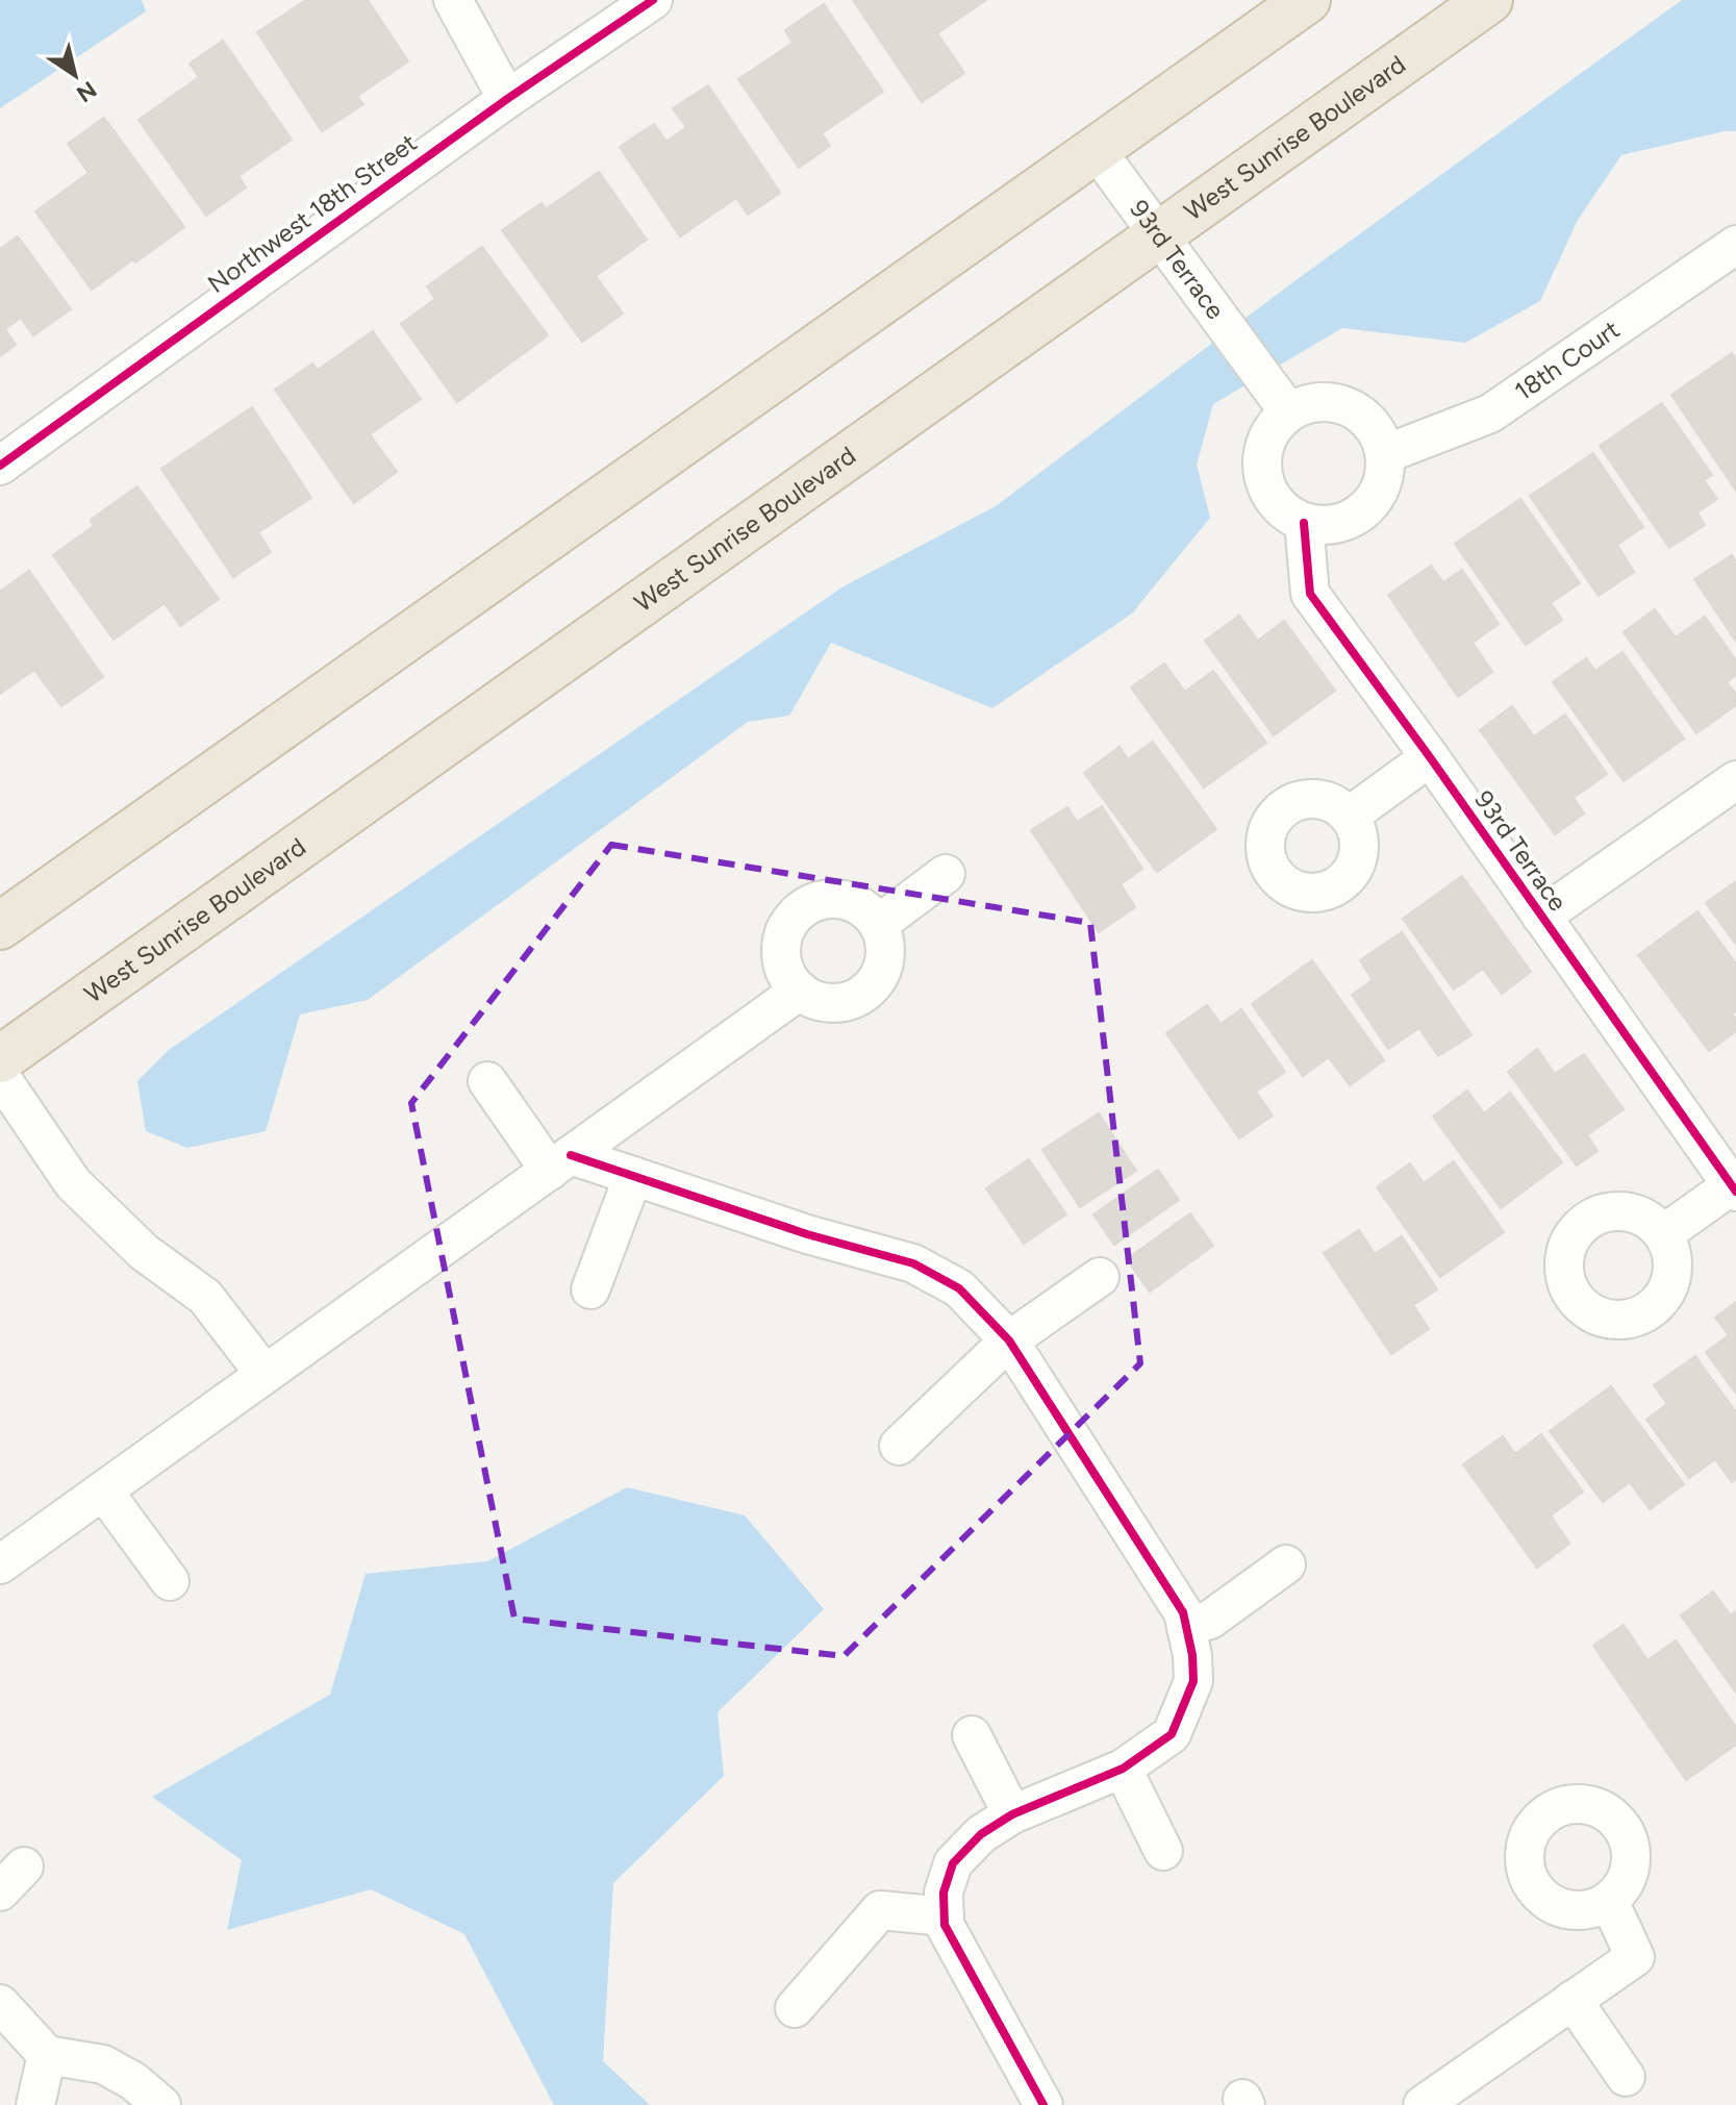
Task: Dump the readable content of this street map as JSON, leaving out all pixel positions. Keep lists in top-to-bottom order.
{
  "streets": {
    "highway": ["West Sunrise Boulevard"],
    "street": ["Northwest 18th Street", "93rd Terrace", "18th Court"]
  },
  "crossings": [
    ["West Sunrise Boulevard", "93rd Terrace"],
    ["93rd Terrace", "18th Court"]
  ],
  "north": "bottom right"
}
